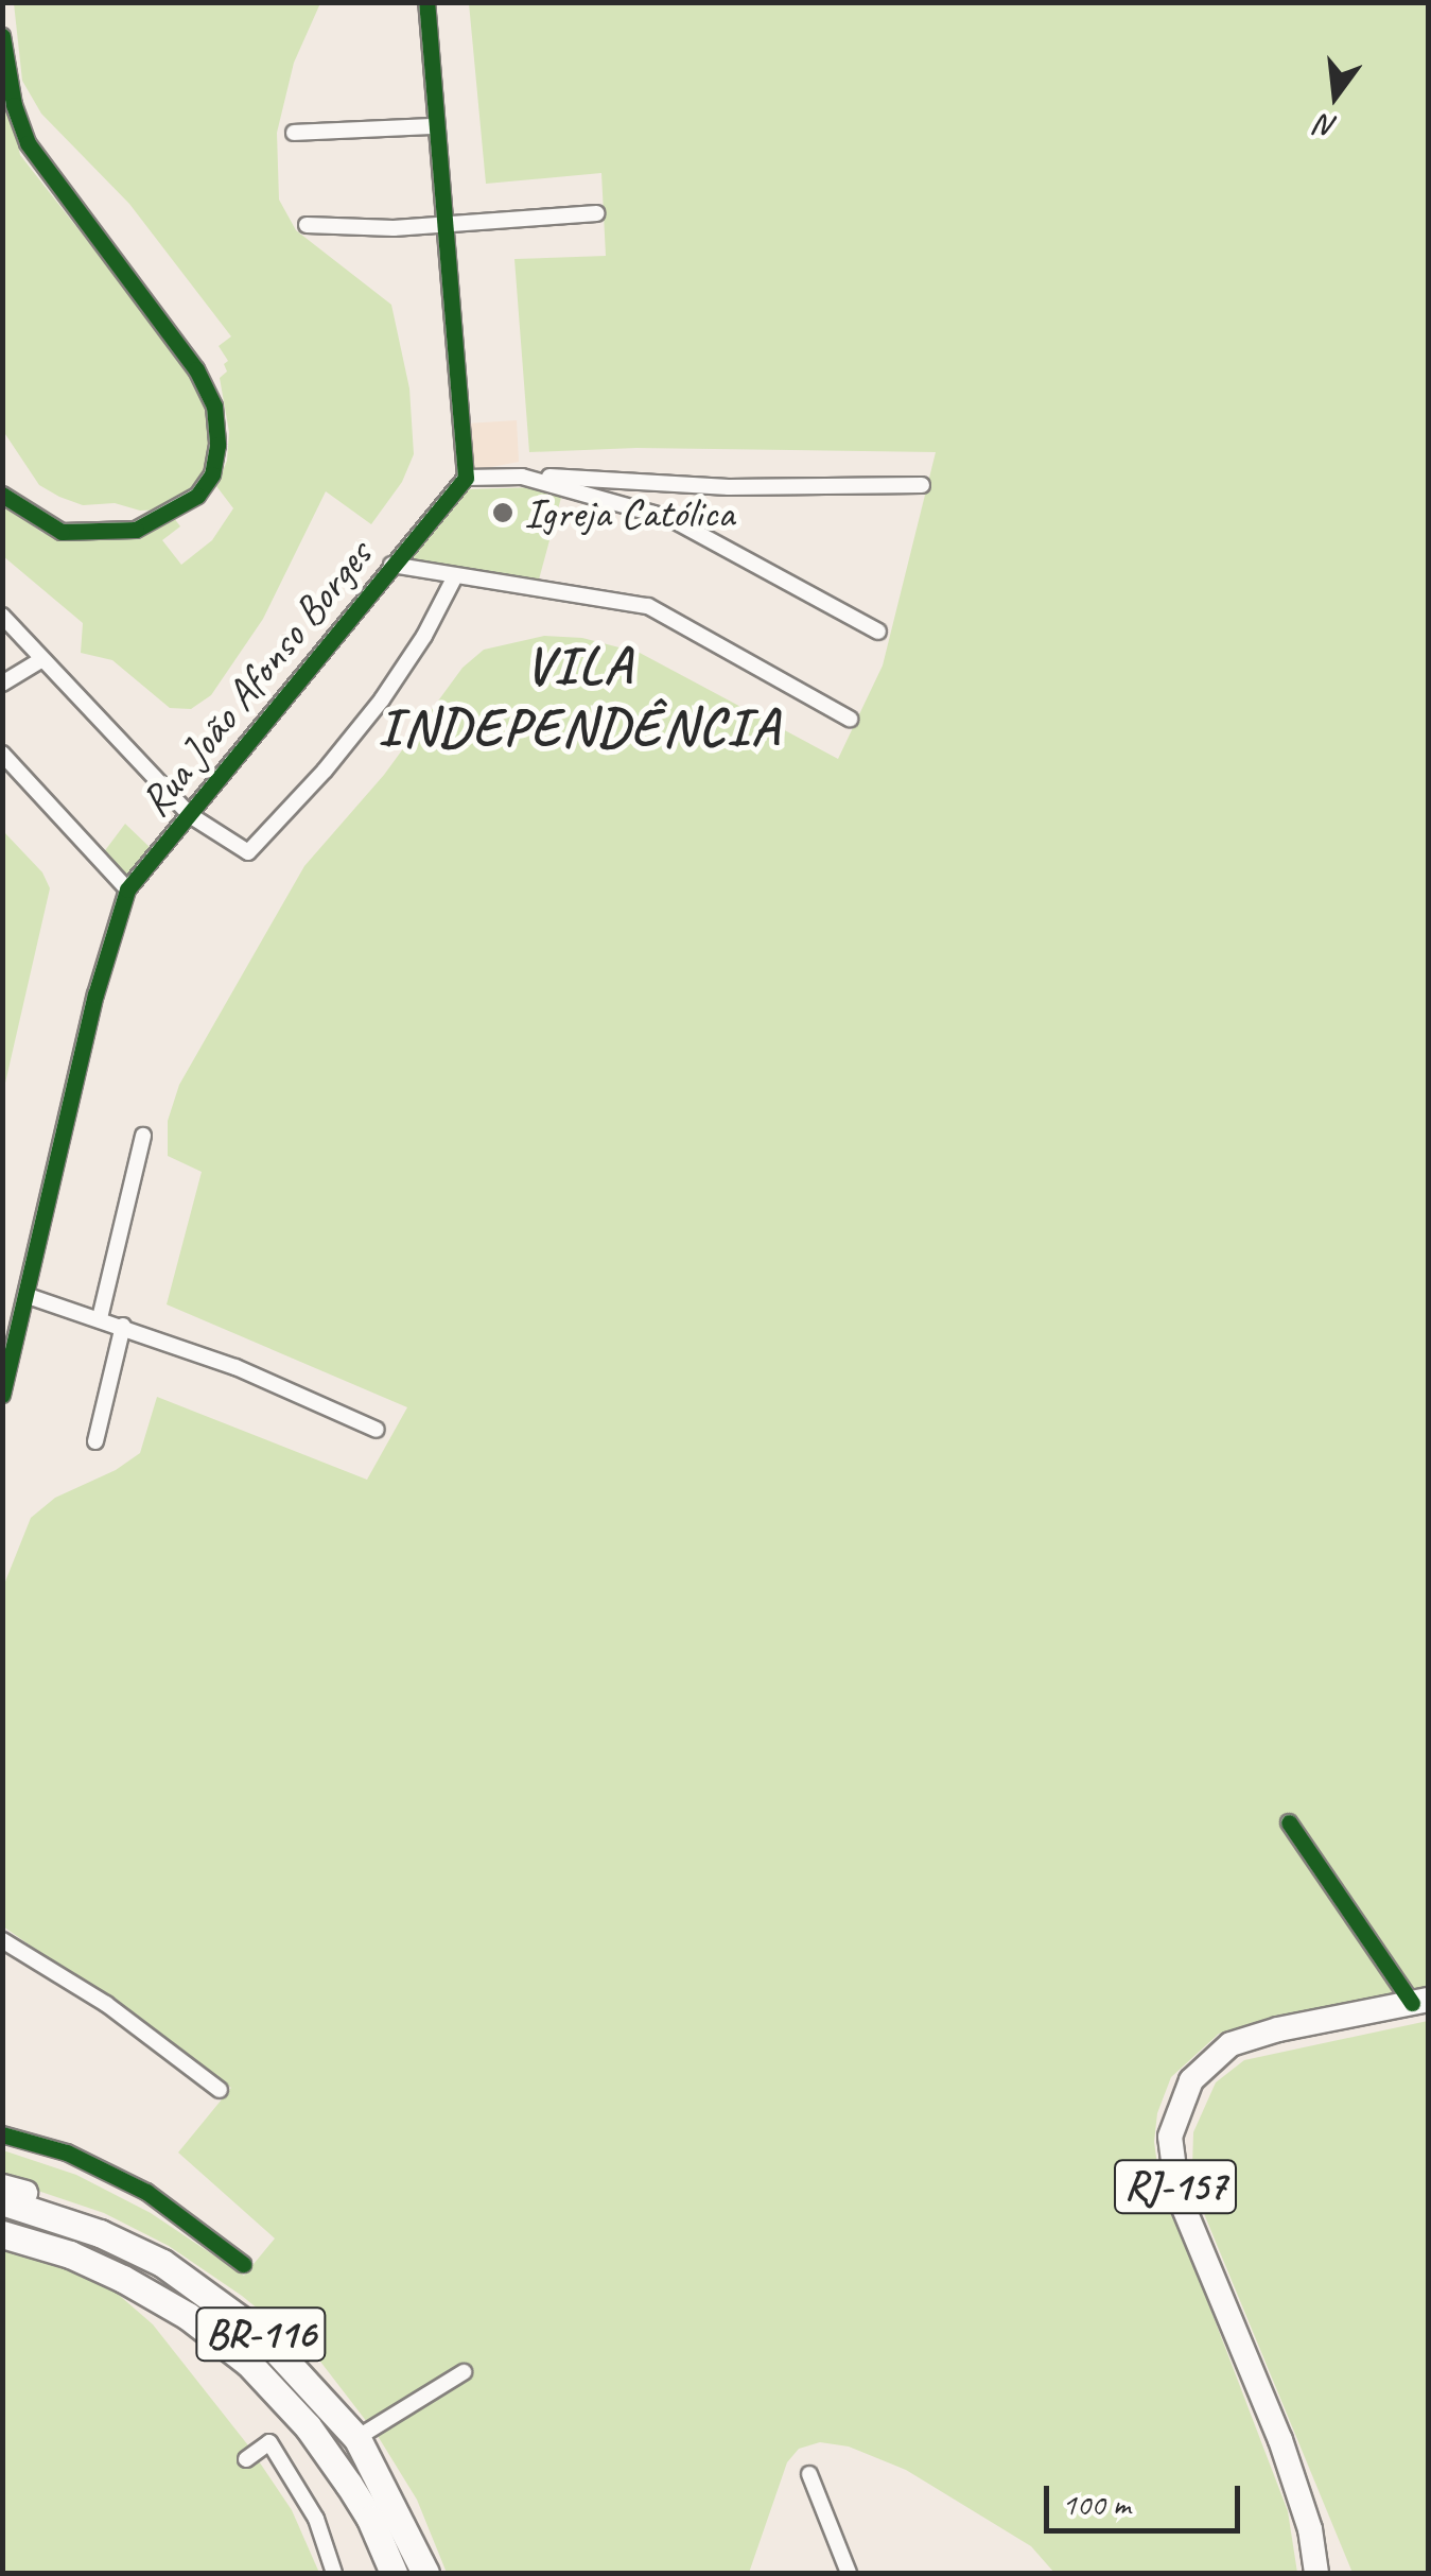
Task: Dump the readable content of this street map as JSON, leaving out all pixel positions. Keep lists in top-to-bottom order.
{
  "streets": {
    "highway": ["BR-116"],
    "main road": ["RJ-157"],
    "street": ["Rua João Afonso Borges"]
  },
  "districts": ["VILA INDEPENDÊNCIA"],
  "places": ["Igreja Católica"],
  "scale_bar": "100 m",
  "north": "bottom"
}
